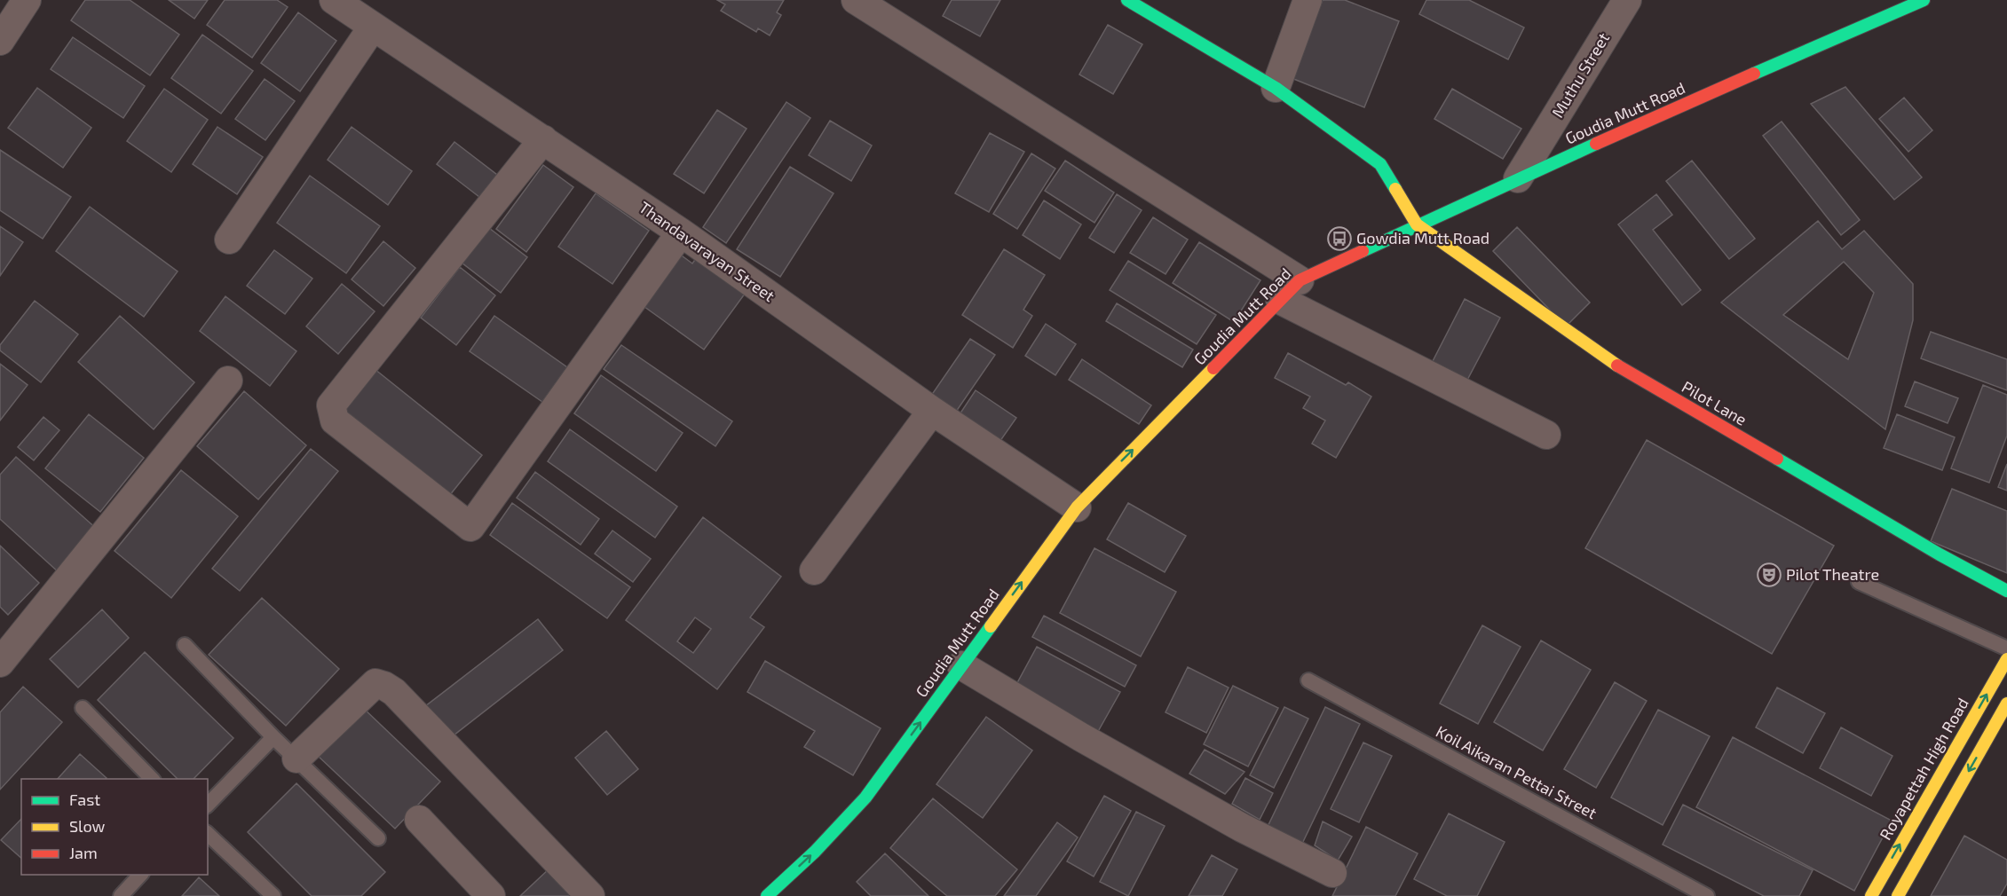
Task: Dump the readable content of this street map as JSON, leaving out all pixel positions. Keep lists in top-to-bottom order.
{
  "streets": {
    "main road": ["Goudia Mutt Road", "Pilot Lane", "Royapettah High Road"],
    "street": ["Muthu Street", "Thandavarayan Street"],
    "lane": ["Koil Aikaran Pettai Street"]
  },
  "crossings": [
    ["Muthu Street", "Goudia Mutt Road"],
    ["Goudia Mutt Road", "Thandavarayan Street"],
    ["Goudia Mutt Road", "Pilot Lane"]
  ],
  "one_way": ["Goudia Mutt Road"],
  "places": {
    "bus stop": ["Gowdia Mutt Road"],
    "theatre": ["Pilot Theatre"]
  },
  "legend": ["Fast", "Slow", "Jam"]
}
